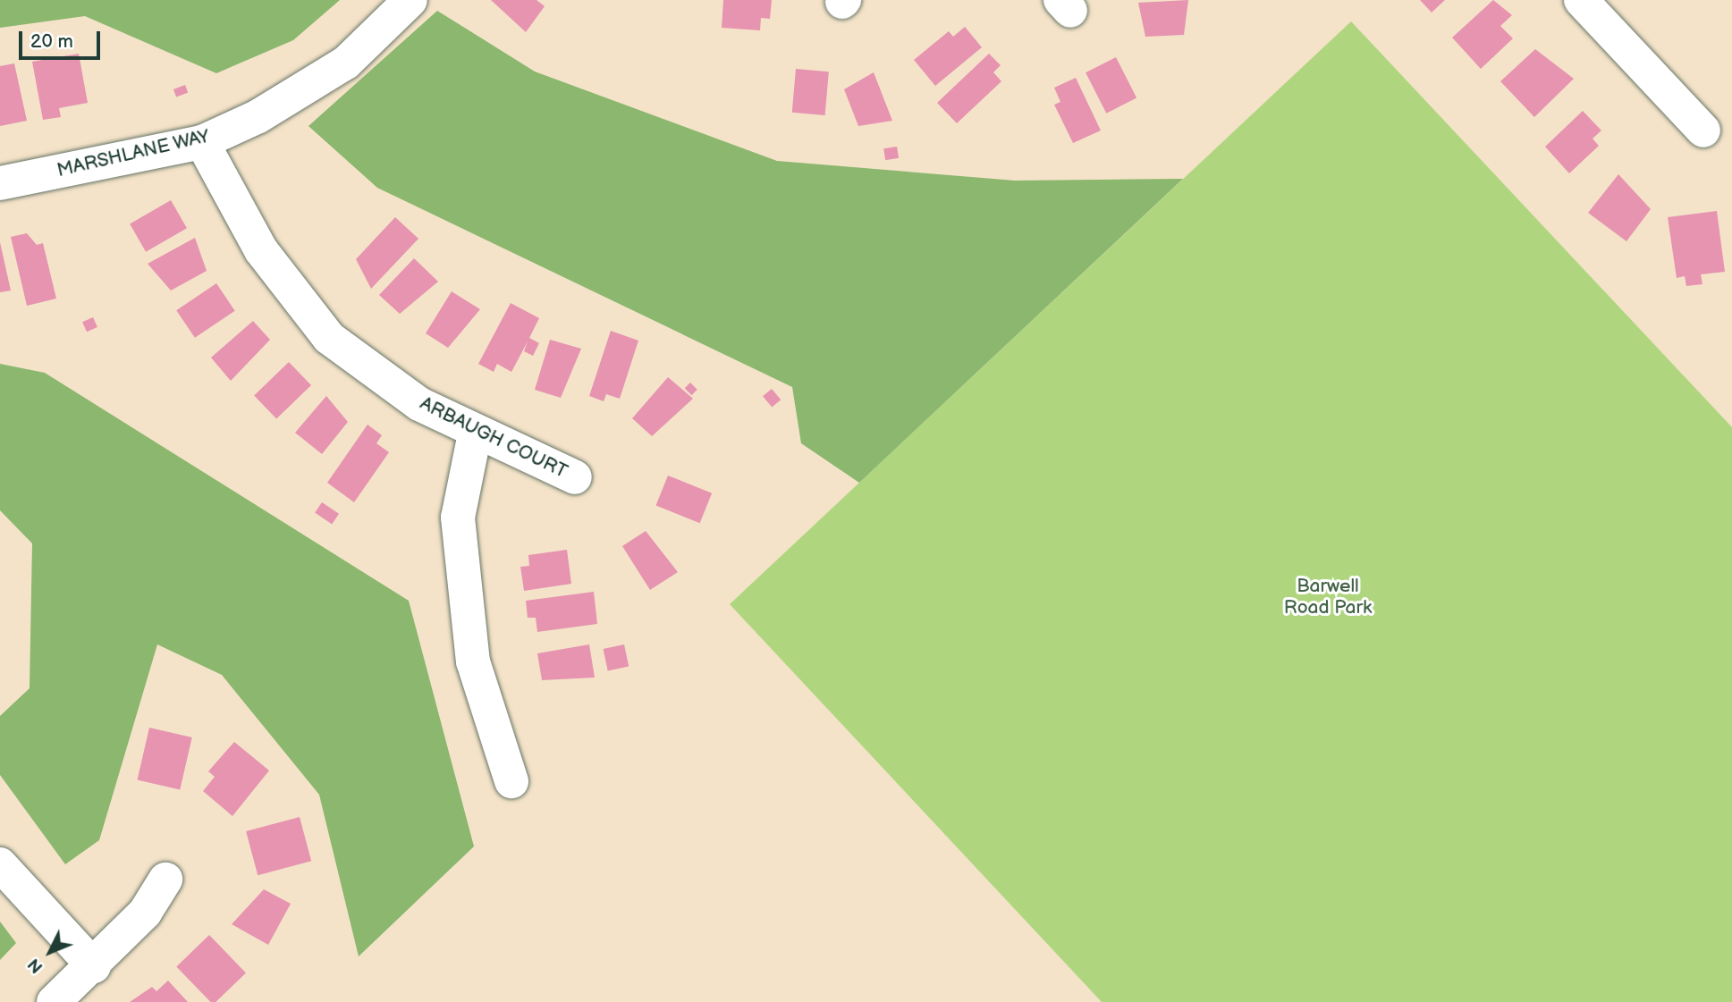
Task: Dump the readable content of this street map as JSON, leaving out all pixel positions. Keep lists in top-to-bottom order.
{
  "streets": {
    "street": ["MARSHLANE WAY", "ARBAUGH COURT"]
  },
  "crossings": [
    ["MARSHLANE WAY", "ARBAUGH COURT"]
  ],
  "parks": ["Barwell Road Park"],
  "scale_bar": "20 m",
  "north": "bottom left"
}
